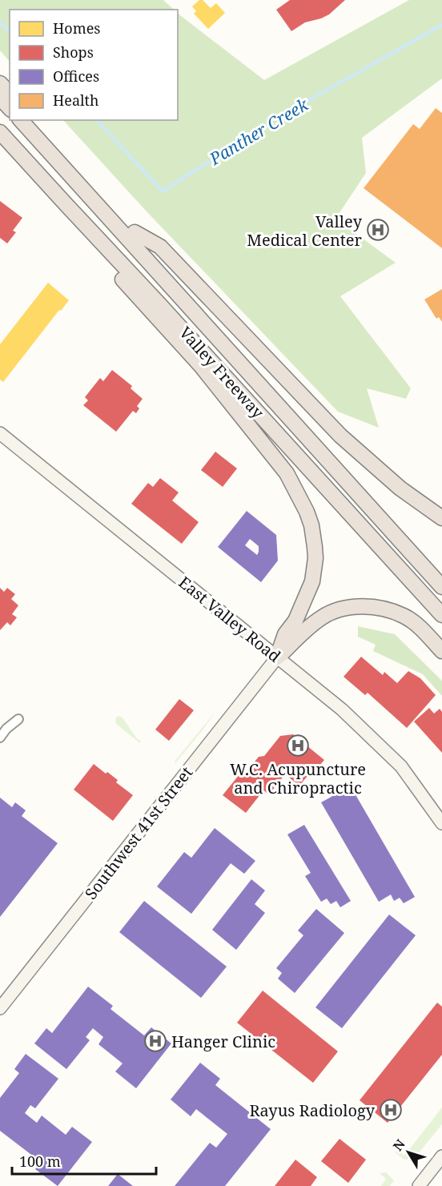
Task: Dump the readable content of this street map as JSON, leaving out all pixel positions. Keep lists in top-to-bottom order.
{
  "streets": {
    "highway": ["Valley Freeway"],
    "main road": ["East Valley Road", "Southwest 41st Street"]
  },
  "crossings": [
    ["East Valley Road", "Southwest 41st Street"]
  ],
  "water": ["Panther Creek"],
  "places": {
    "hospital": [
      "Valley Medical Center",
      "W.C. Acupuncture and Chiropractic",
      "Hanger Clinic",
      "Rayus Radiology"
    ]
  },
  "legend": [
    "Homes",
    "Shops",
    "Offices",
    "Health"
  ],
  "scale_bar": "100 m",
  "north": "top left"
}
